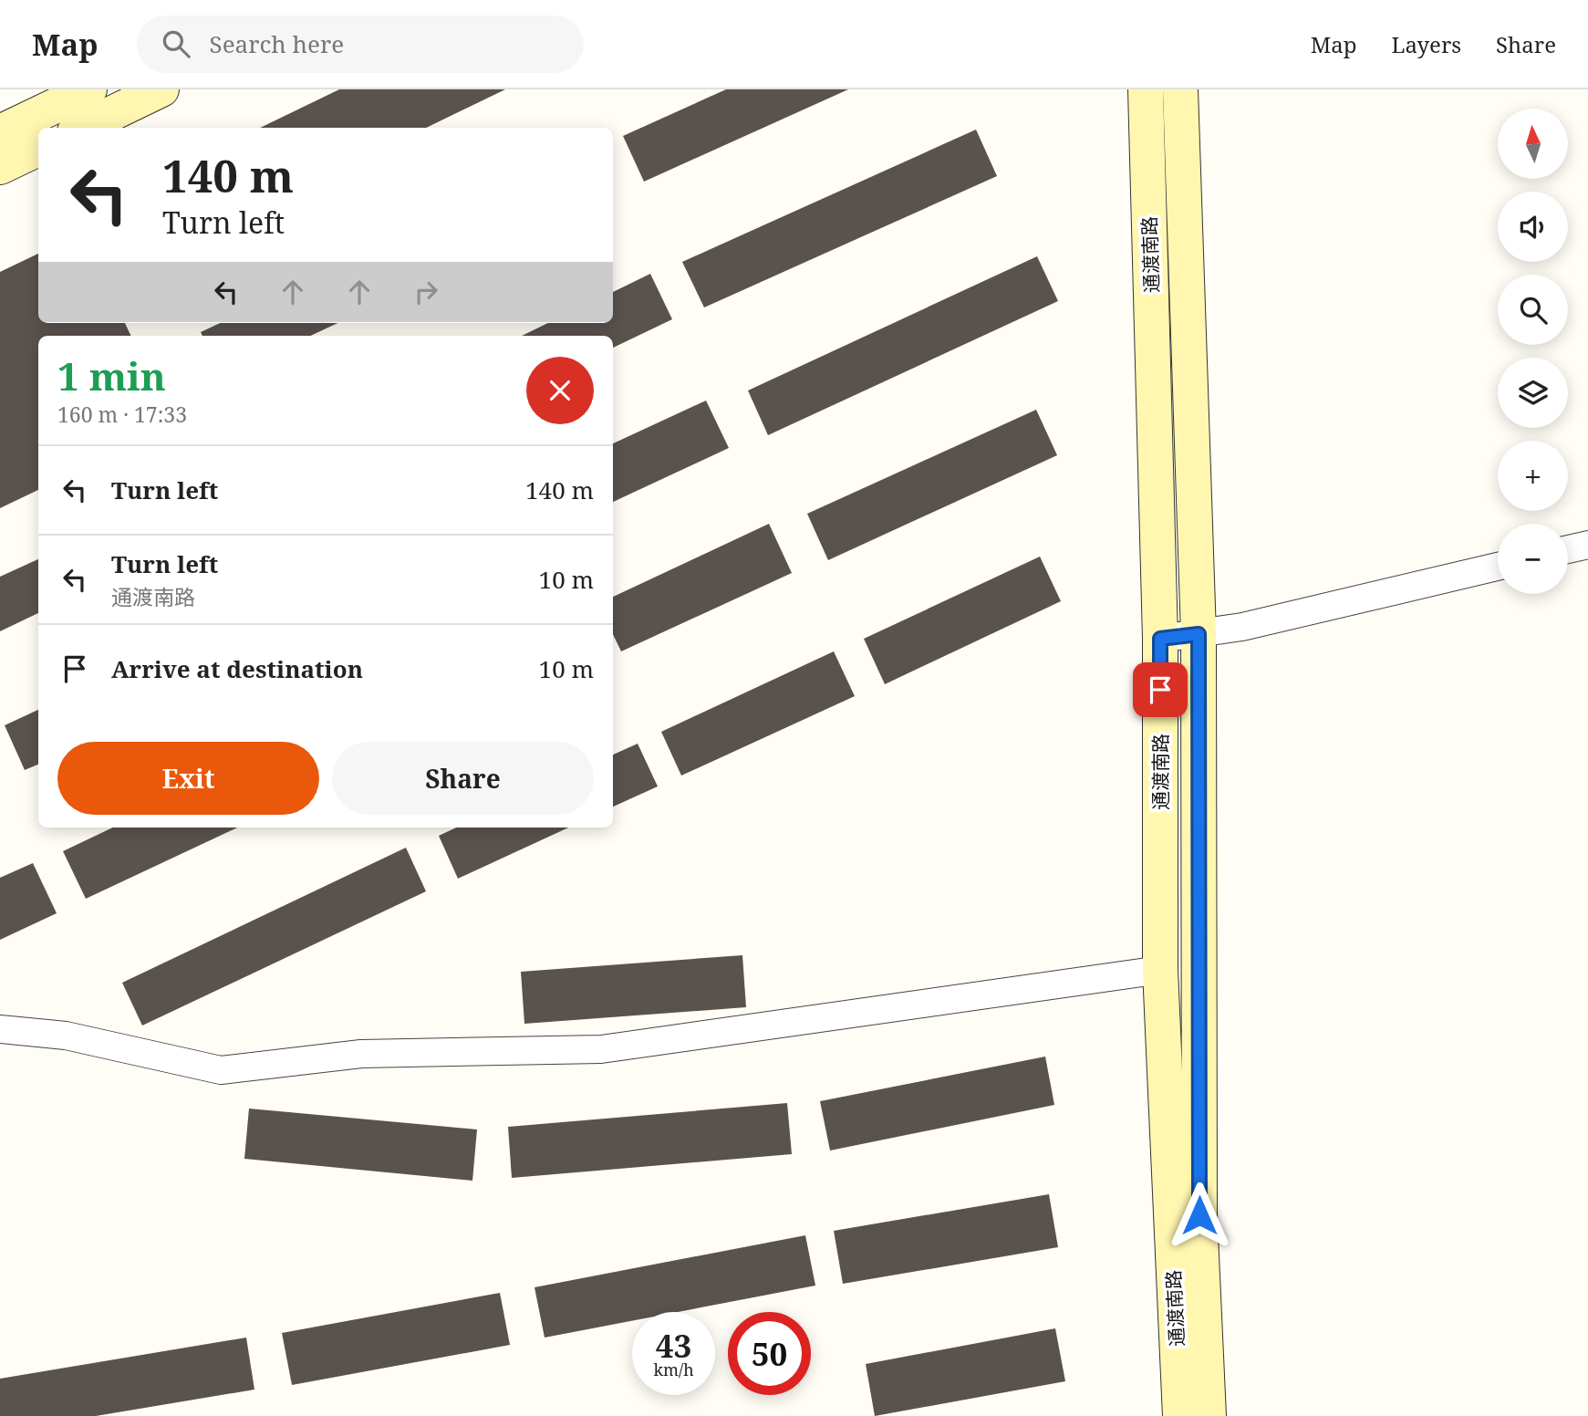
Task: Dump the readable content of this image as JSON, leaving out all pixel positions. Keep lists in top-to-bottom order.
{
  "streets": {
    "main road": ["通渡南路"]
  },
  "north": "top",
  "page": {
    "header": "Map",
    "search": "Search here",
    "nav": ["Map", "Layers", "Share"],
    "map_buttons": ["+", "−"],
    "turn": ["140 m", "Turn left"],
    "heading": ["1 min", "160 m · 17:33"],
    "list": [
      {
        "name": "Turn left",
        "value": "140 m"
      },
      {
        "name": "Turn left",
        "note": "通渡南路",
        "value": "10 m"
      },
      {
        "name": "Arrive at destination",
        "value": "10 m"
      }
    ],
    "buttons": ["Exit", "Share"],
    "speed": "43 km/h",
    "limit": "50"
  }
}
